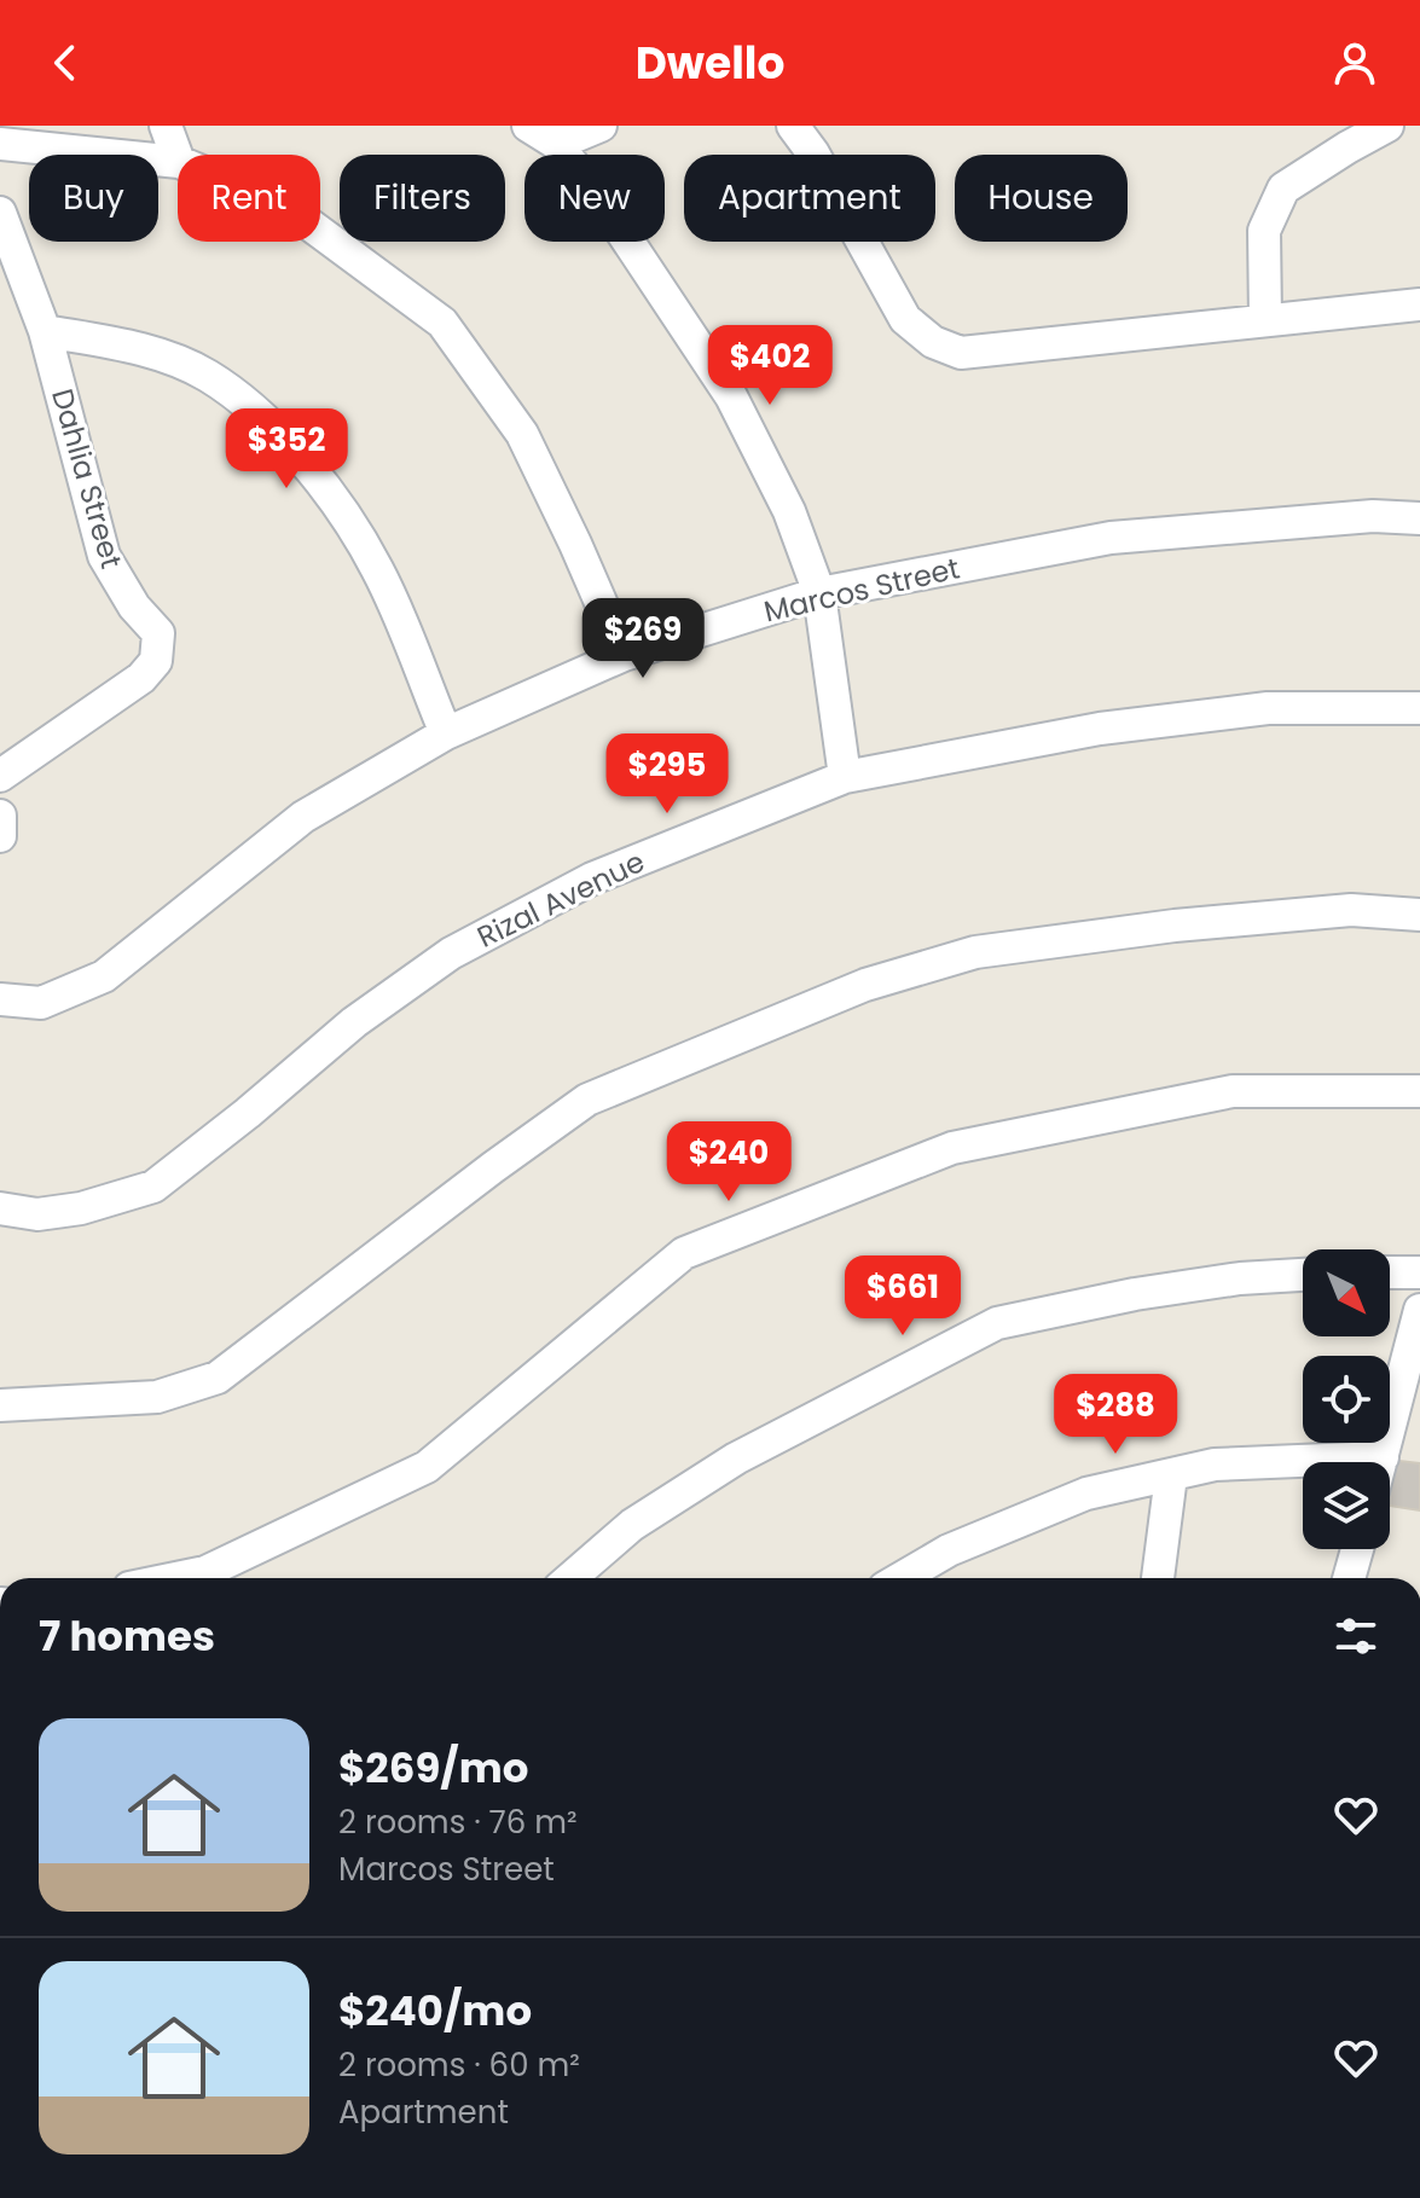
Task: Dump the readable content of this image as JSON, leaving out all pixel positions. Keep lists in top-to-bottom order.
{
  "streets": {
    "street": ["Dahlia Street", "Marcos Street", "Rizal Avenue"]
  },
  "north": "bottom right",
  "page": {
    "header": "Dwello",
    "chip": [
      "Buy",
      "Rent",
      "Filters",
      "New",
      "Apartment",
      "House"
    ],
    "price": [
      "$402",
      "$352",
      "$269",
      "$295",
      "$240",
      "$661",
      "$288"
    ],
    "heading": "7 homes",
    "list": [
      {
        "name": "$269/mo",
        "note": "2 rooms · 76 m² · Marcos Street"
      },
      {
        "name": "$240/mo",
        "note": "2 rooms · 60 m² · Apartment"
      }
    ]
  }
}
